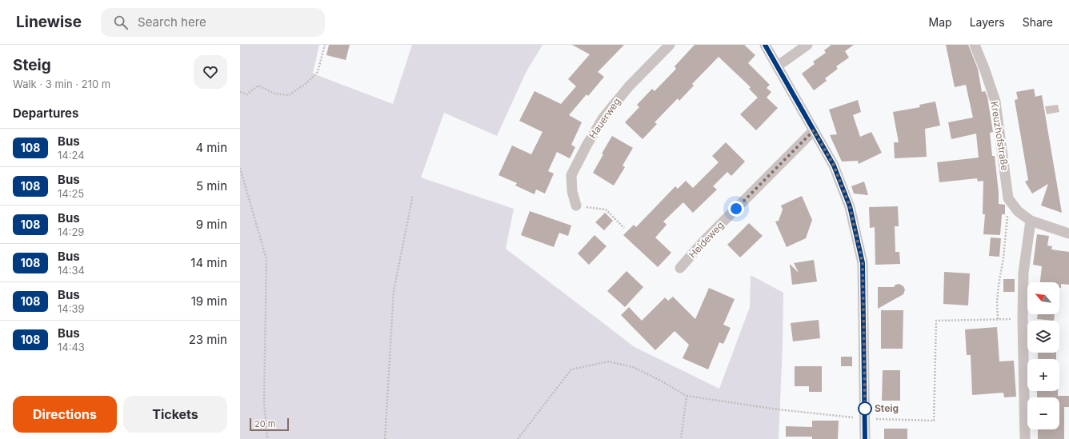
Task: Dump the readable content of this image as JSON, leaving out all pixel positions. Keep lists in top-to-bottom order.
{
  "streets": {
    "street": ["Hauerweg", "Kreuzhofstraße", "Heideweg"]
  },
  "places": ["Steig"],
  "lines": ["bus line 108"],
  "scale_bar": "20 m",
  "north": "top left",
  "page": {
    "header": "Linewise",
    "search": "Search here",
    "nav": ["Map", "Layers", "Share"],
    "heading": [
      ["Steig", "Walk · 3 min · 210 m"],
      "Departures"
    ],
    "list": [
      {
        "mark": "108",
        "name": "Bus",
        "note": "14:24",
        "value": "4 min"
      },
      {
        "mark": "108",
        "name": "Bus",
        "note": "14:25",
        "value": "5 min"
      },
      {
        "mark": "108",
        "name": "Bus",
        "note": "14:29",
        "value": "9 min"
      },
      {
        "mark": "108",
        "name": "Bus",
        "note": "14:34",
        "value": "14 min"
      },
      {
        "mark": "108",
        "name": "Bus",
        "note": "14:39",
        "value": "19 min"
      },
      {
        "mark": "108",
        "name": "Bus",
        "note": "14:43",
        "value": "23 min"
      }
    ],
    "map_buttons": ["+", "−"],
    "buttons": ["Directions", "Tickets"],
    "scale": "20 m"
  }
}
